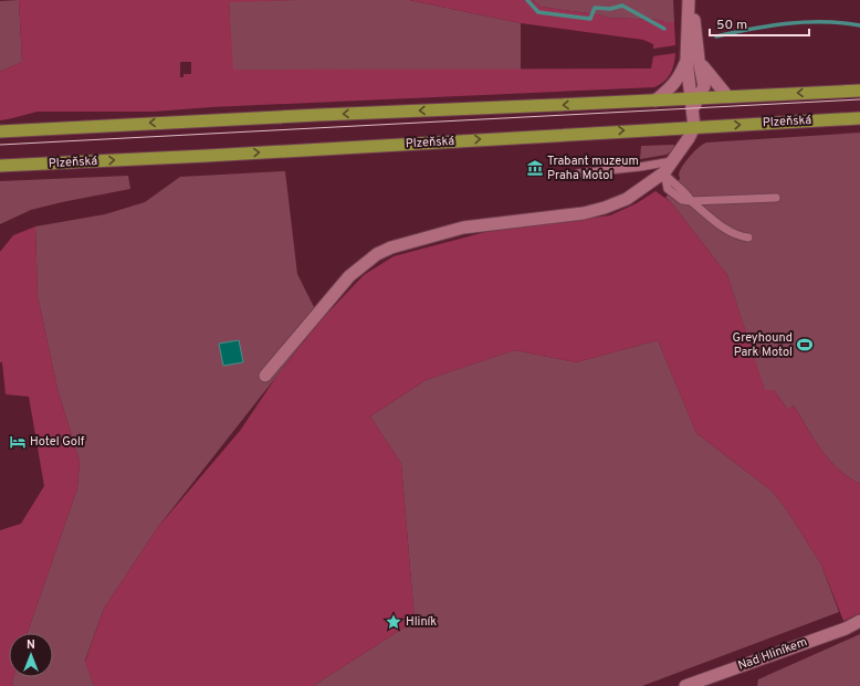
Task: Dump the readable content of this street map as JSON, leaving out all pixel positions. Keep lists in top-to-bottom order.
{
  "streets": {
    "main road": ["Plzeňská"],
    "street": ["Nad Hliníkem"]
  },
  "places": {
    "museum": ["Trabant muzeum Praha Motol"],
    "sports": ["Greyhound Park Motol"],
    "hotel": ["Hotel Golf"],
    "place": ["Hliník"]
  },
  "scale_bar": "50 m",
  "north": "top"
}
